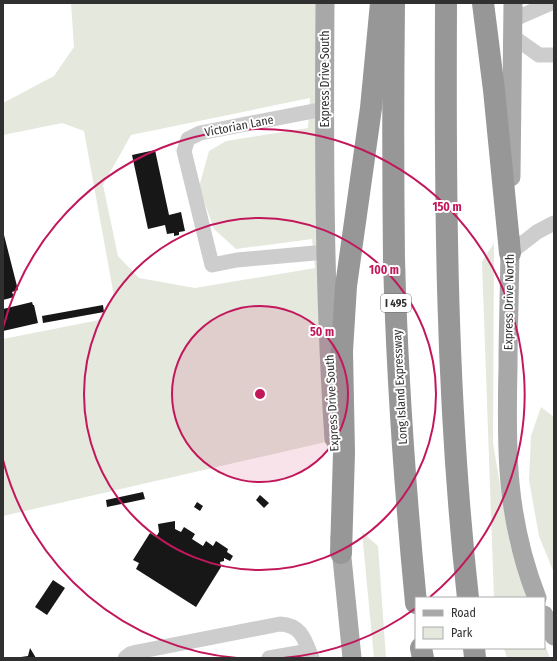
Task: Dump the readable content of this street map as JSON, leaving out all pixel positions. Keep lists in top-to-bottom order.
{
  "streets": {
    "highway": ["I 495", "Long Island Expressway"],
    "main road": ["Express Drive South", "Express Drive North"],
    "lane": ["Victorian Lane"]
  },
  "crossings": [
    ["Express Drive South", "Victorian Lane"]
  ],
  "legend": ["Road", "Park"],
  "rings": ["150 m", "100 m", "50 m"]
}
